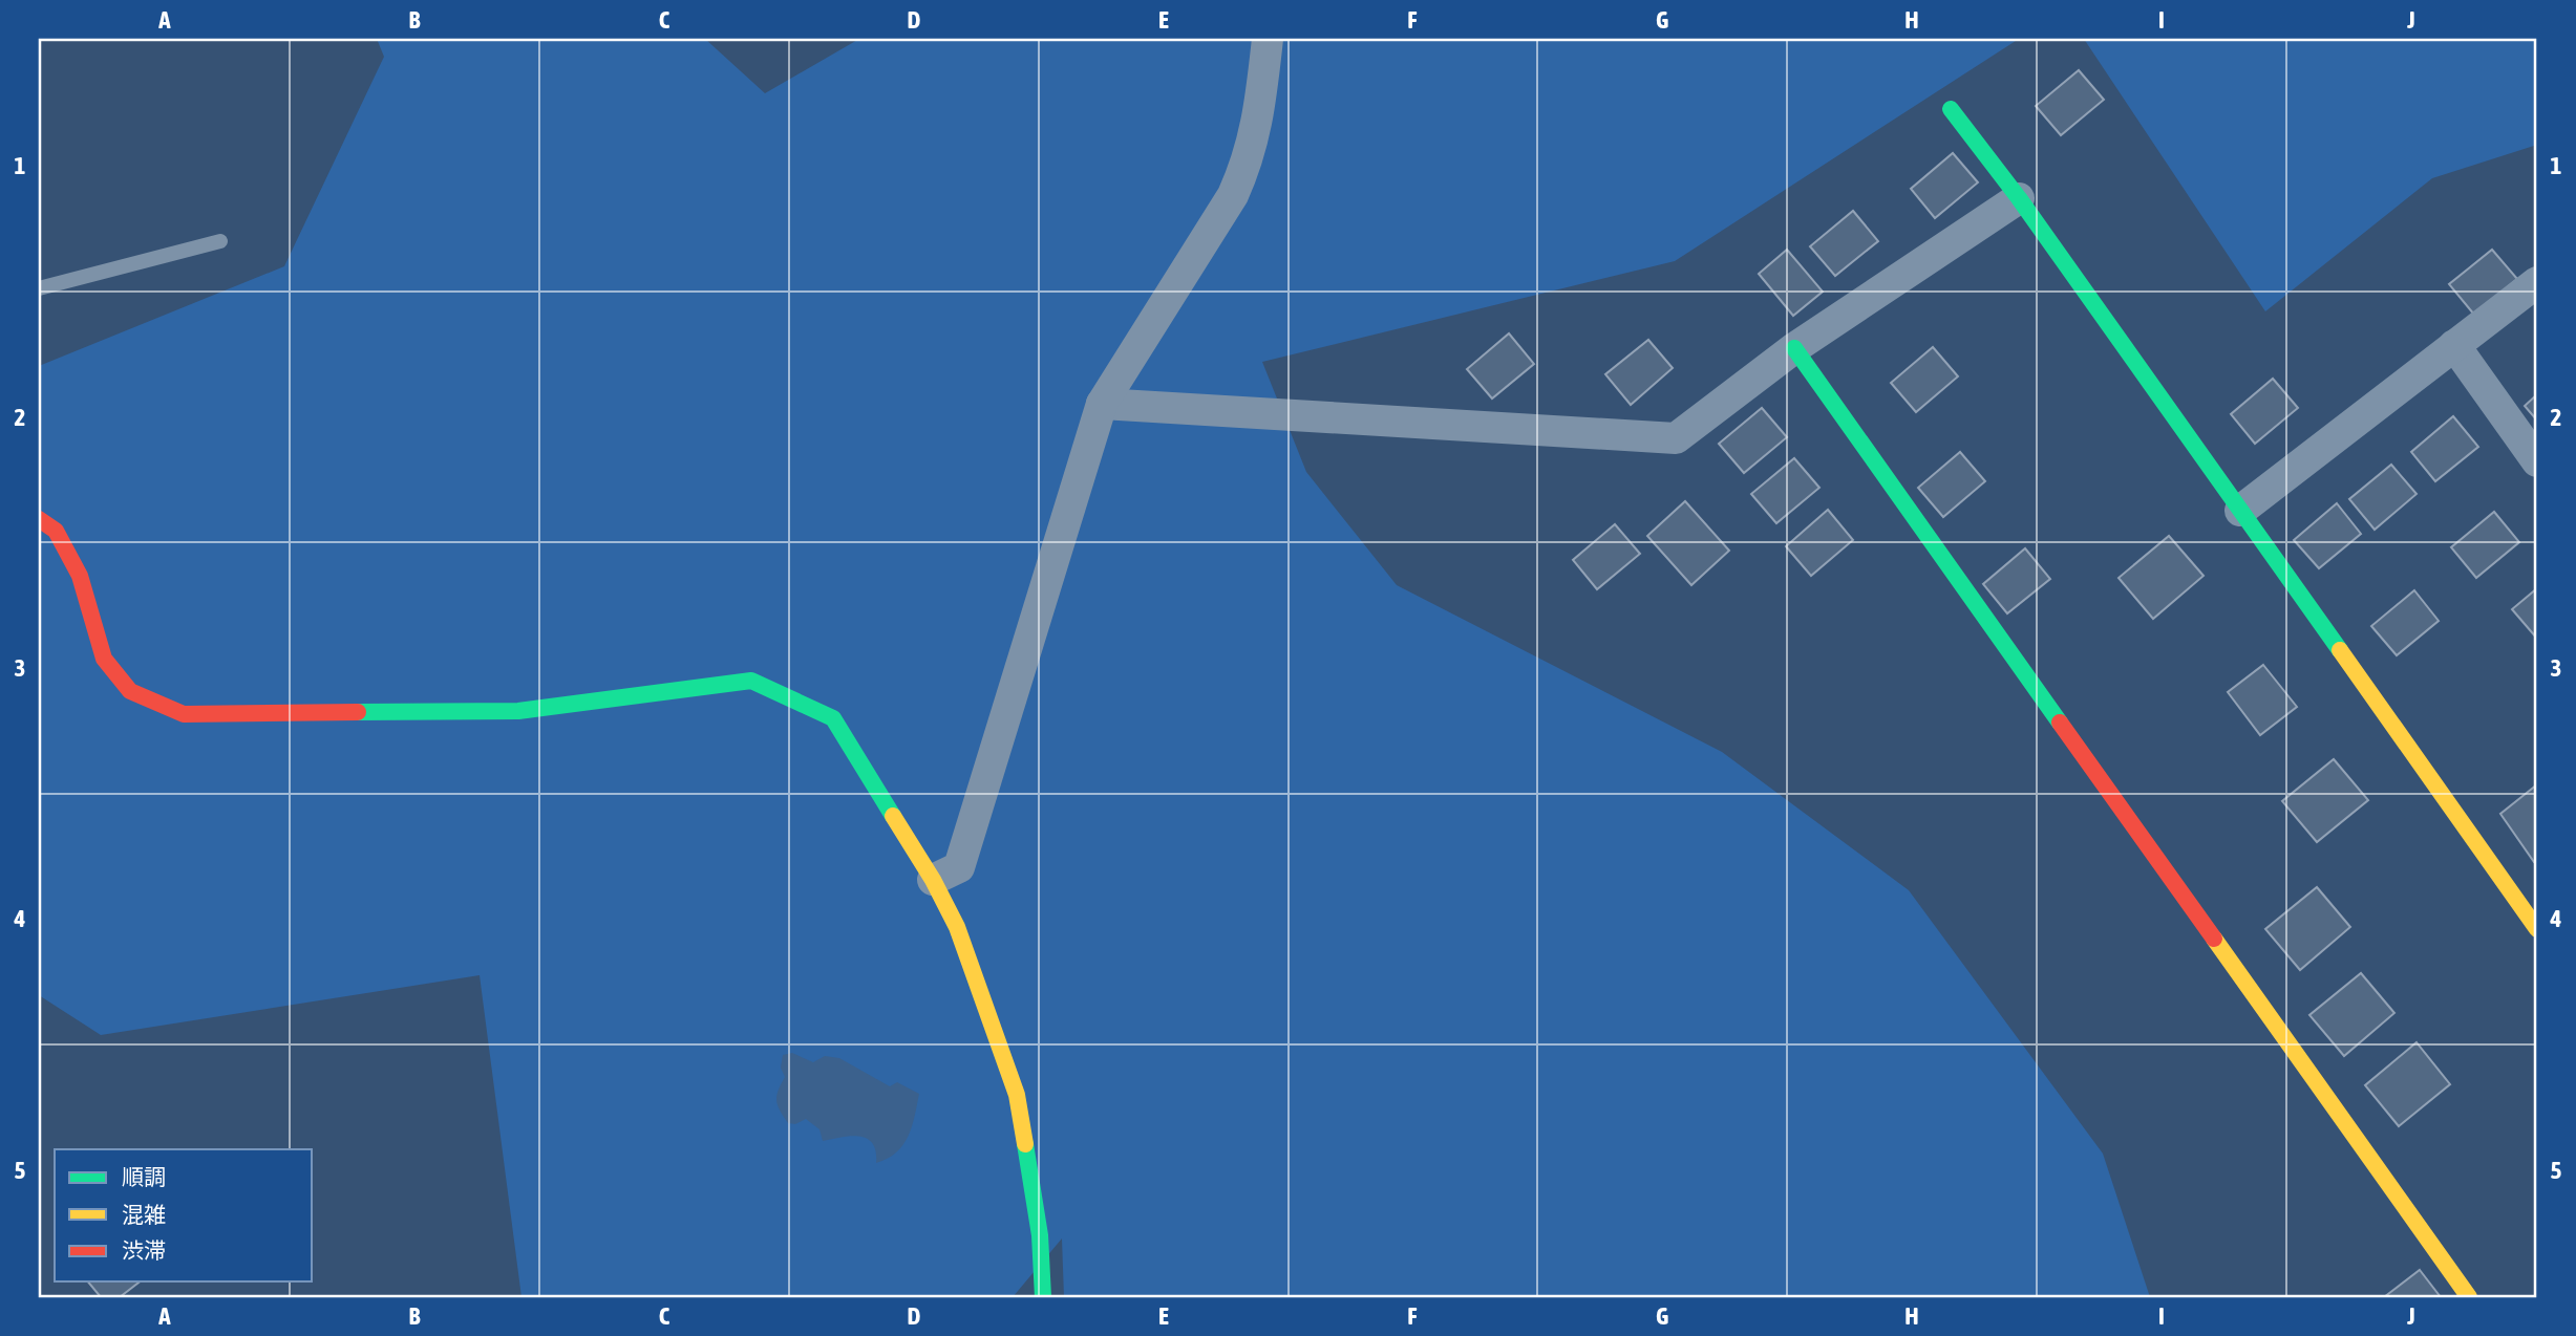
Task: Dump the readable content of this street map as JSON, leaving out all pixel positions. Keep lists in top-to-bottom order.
{
  "legend": ["順調", "混雑", "渋滞"],
  "grid": {
    "columns": [
      "A",
      "B",
      "C",
      "D",
      "E",
      "F",
      "G",
      "H",
      "I",
      "J"
    ],
    "rows": [
      "1",
      "2",
      "3",
      "4",
      "5"
    ]
  }
}
